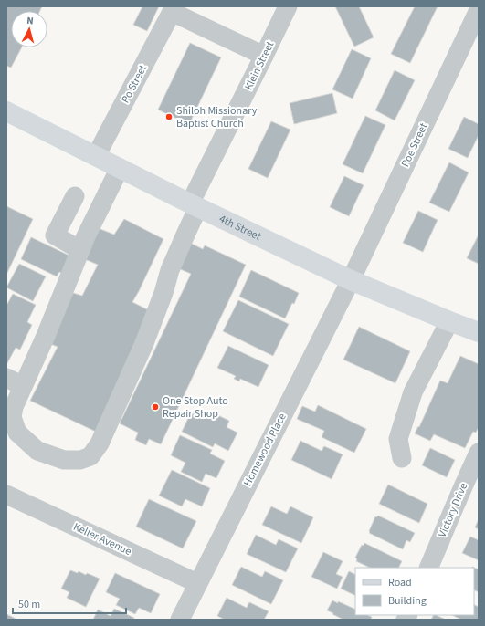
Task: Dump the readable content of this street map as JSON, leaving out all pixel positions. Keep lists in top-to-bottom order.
{
  "streets": {
    "main road": ["4th Street"],
    "street": [
      "Klein Street",
      "Po Street",
      "Poe Street",
      "Homewood Place",
      "Victory Drive",
      "Keller Avenue"
    ]
  },
  "crossings": [
    ["Klein Street", "Po Street"],
    ["Klein Street", "4th Street"],
    ["Po Street", "4th Street"],
    ["Poe Street", "4th Street"],
    ["Poe Street", "Homewood Place"],
    ["4th Street", "Homewood Place"],
    ["Homewood Place", "Keller Avenue"]
  ],
  "places": ["Shiloh Missionary Baptist Church", "One Stop Auto Repair Shop"],
  "legend": ["Road", "Building"],
  "scale_bar": "50 m",
  "north": "top"
}
